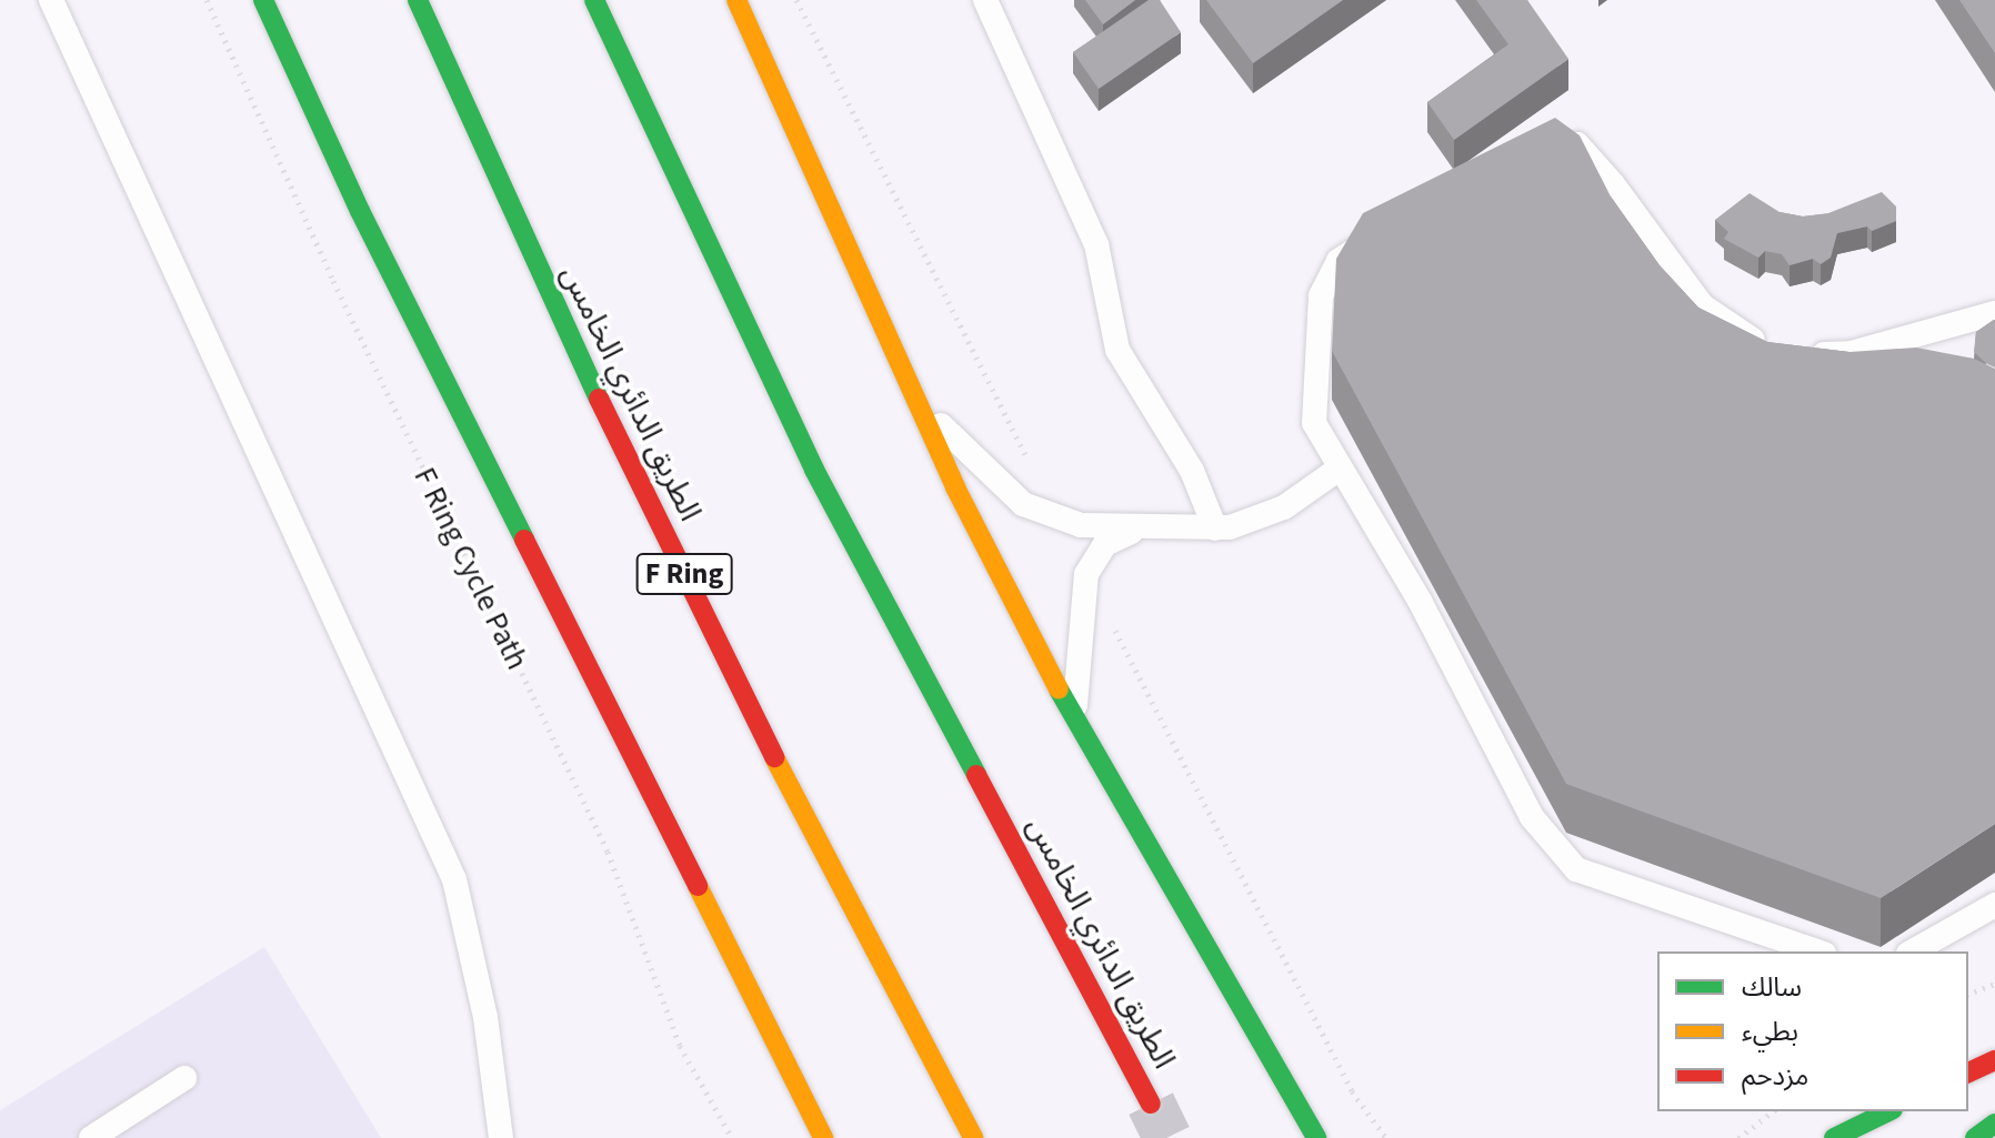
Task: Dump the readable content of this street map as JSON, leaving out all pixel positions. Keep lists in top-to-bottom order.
{
  "streets": {
    "highway": ["الطريق الدائري الخامس", "F Ring"],
    "path": ["F Ring Cycle Path"]
  },
  "legend": ["سالك", "بطيء", "مزدحم"]
}
